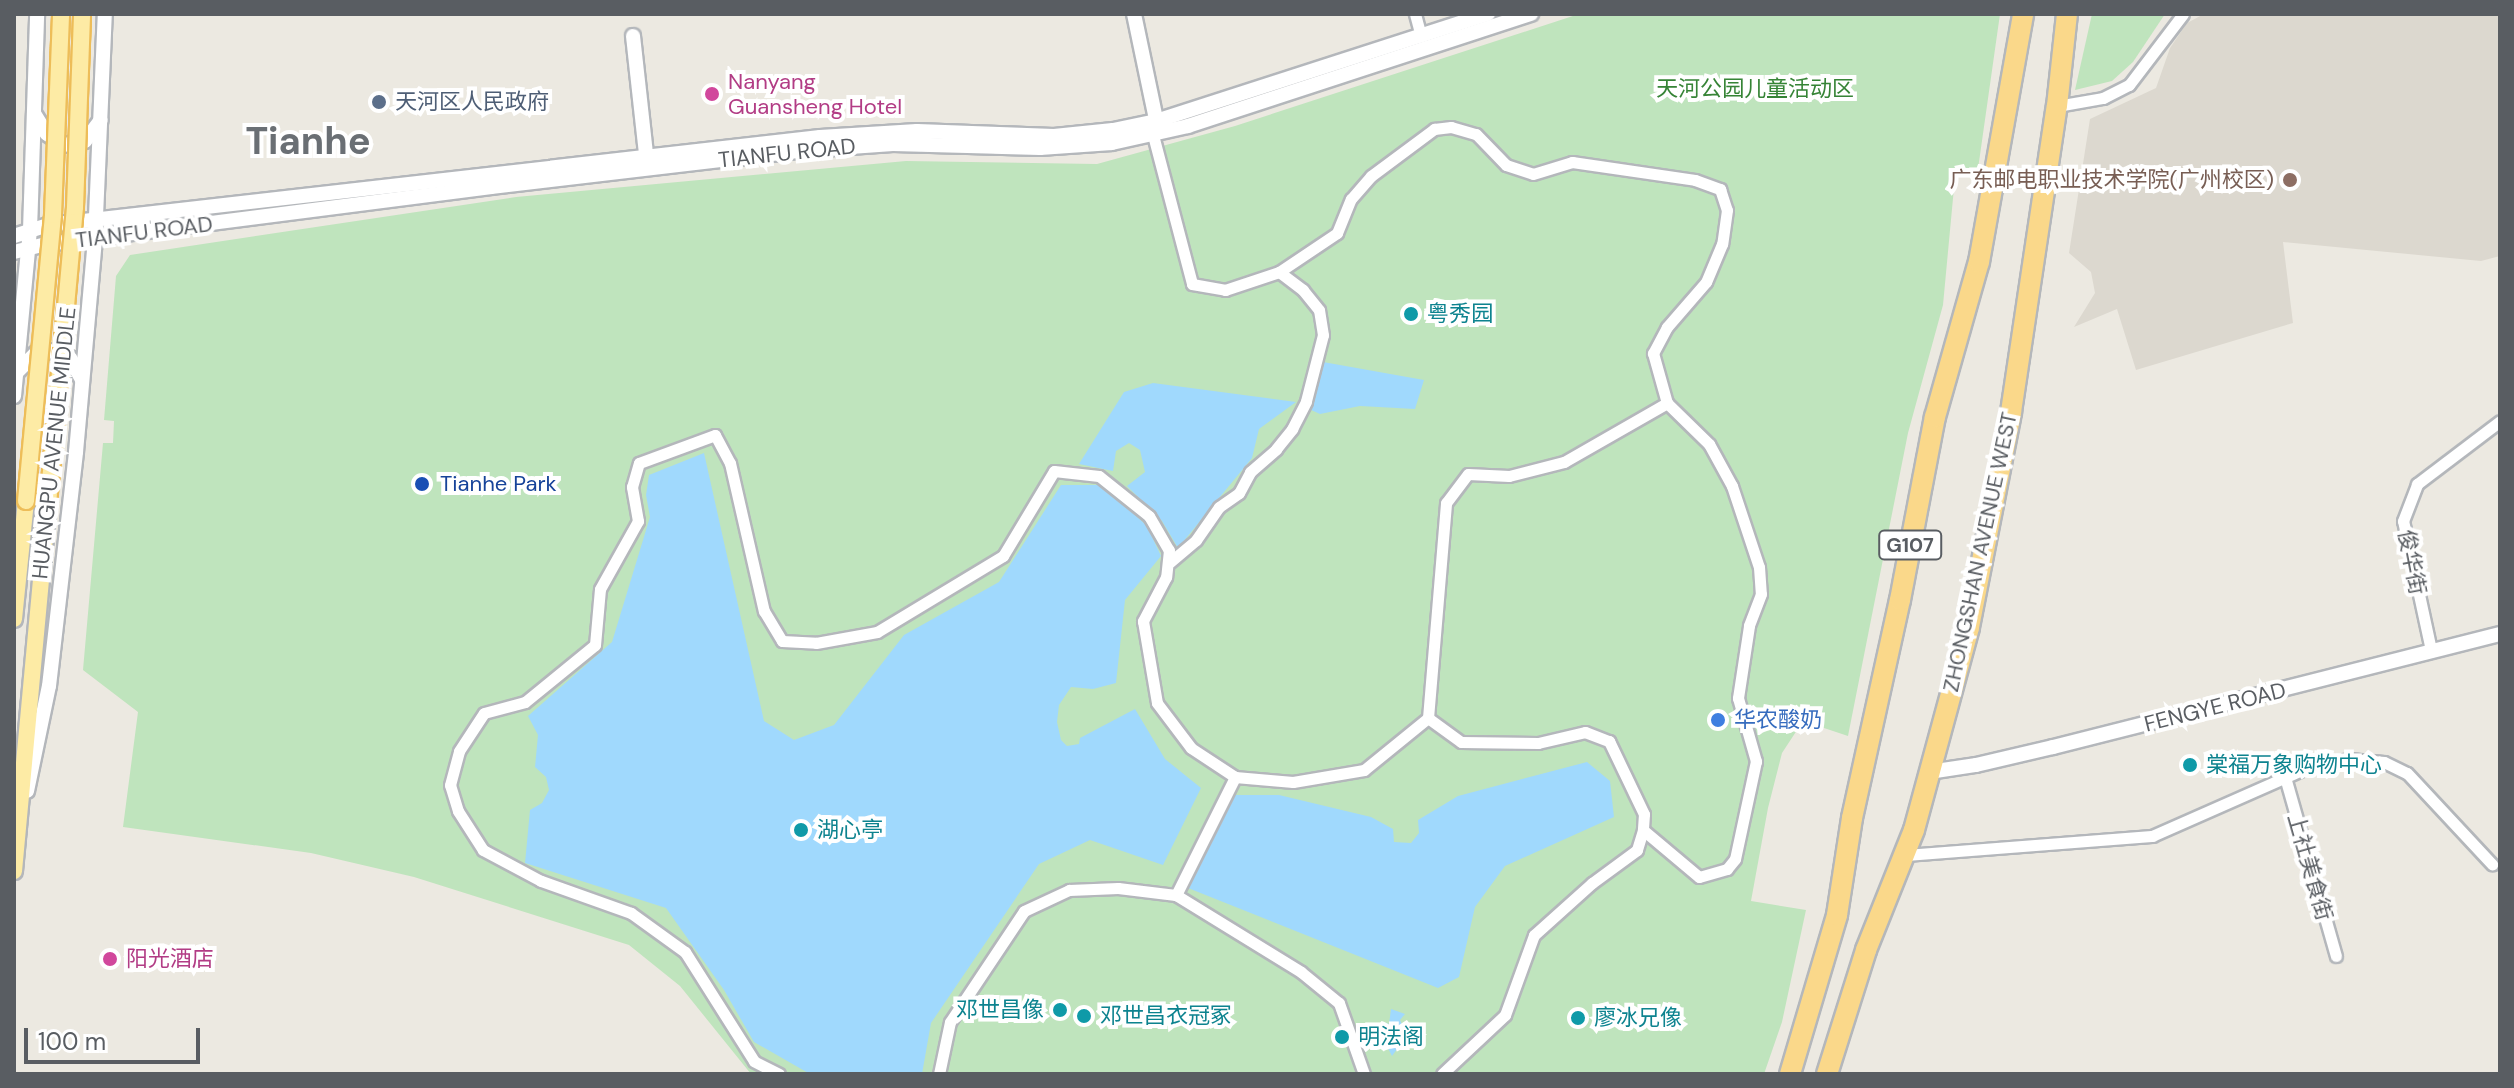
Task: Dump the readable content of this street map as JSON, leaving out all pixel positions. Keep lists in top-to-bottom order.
{
  "streets": {
    "highway": ["G107", "ZHONGSHAN AVENUE WEST"],
    "main road": ["TIANFU ROAD", "HUANGPU AVENUE MIDDLE", "FENGYE ROAD"],
    "street": ["俊华街", "上社美食街"]
  },
  "crossings": [
    ["ZHONGSHAN AVENUE WEST", "FENGYE ROAD"],
    ["俊华街", "FENGYE ROAD"]
  ],
  "districts": ["Tianhe"],
  "parks": ["天河公园儿童活动区"],
  "places": [
    "Nanyang Guansheng Hotel",
    "天河区人民政府",
    "广东邮电职业技术学院(广州校区)",
    "粤秀园",
    "Tianhe Park",
    "华农酸奶",
    "棠福万象购物中心",
    "湖心亭",
    "阳光酒店",
    "邓世昌像",
    "邓世昌衣冠冢",
    "廖冰兄像",
    "明法阁"
  ],
  "scale_bar": "100 m"
}
